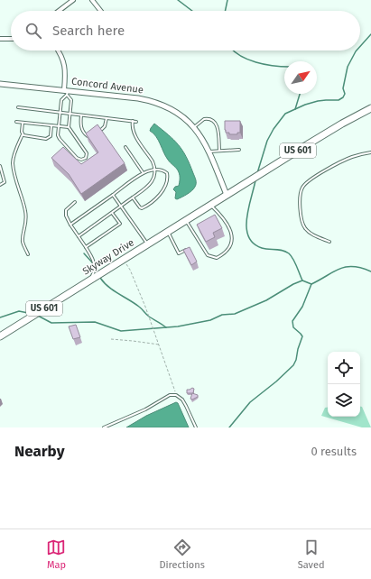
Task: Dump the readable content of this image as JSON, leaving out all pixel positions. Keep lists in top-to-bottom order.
{
  "streets": {
    "highway": ["US 601", "Skyway Drive"],
    "street": ["Concord Avenue"]
  },
  "crossings": [
    ["Concord Avenue", "US 601"],
    ["Concord Avenue", "Skyway Drive"],
    ["US 601", "Skyway Drive"]
  ],
  "north": "top right",
  "page": {
    "search": "Search here",
    "heading": ["Nearby", "0 results"],
    "nav": ["Map", "Directions", "Saved"]
  }
}
